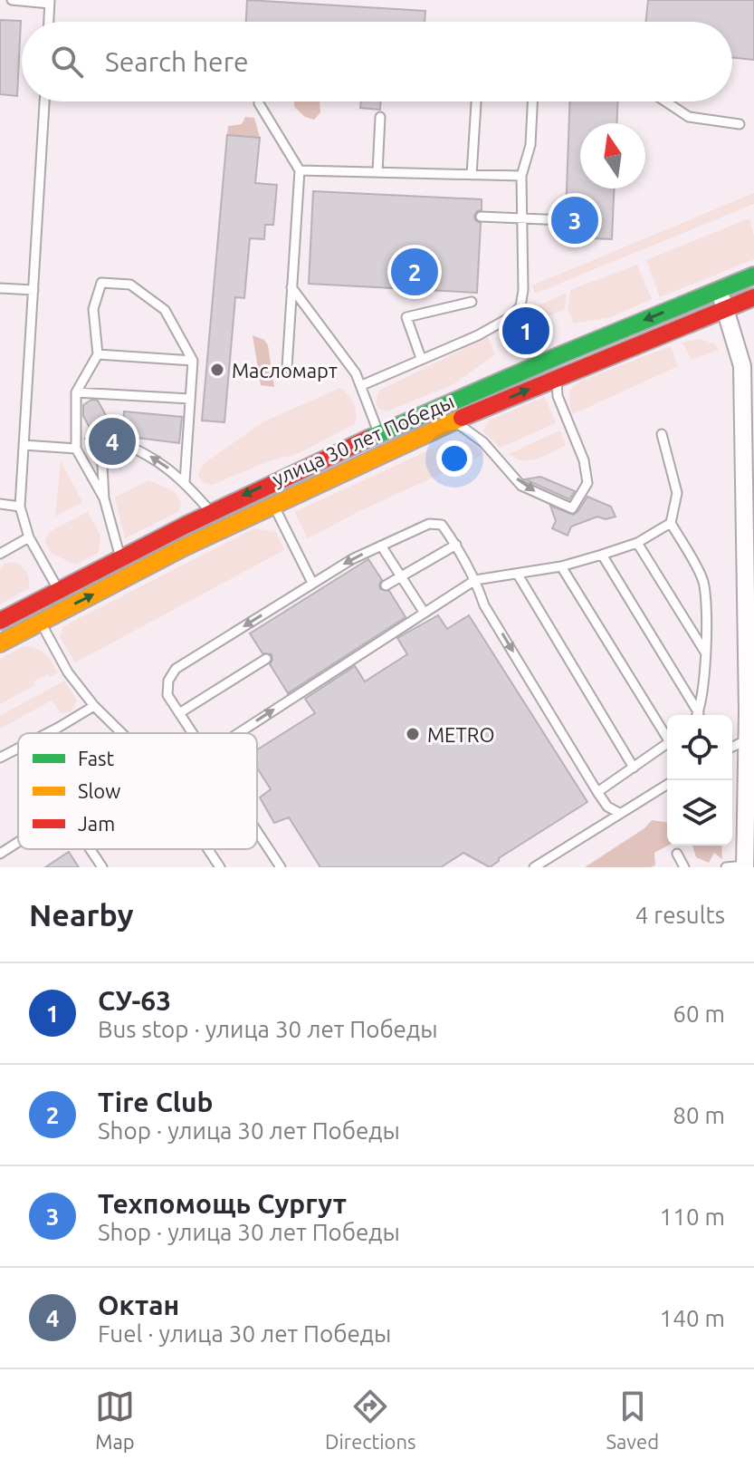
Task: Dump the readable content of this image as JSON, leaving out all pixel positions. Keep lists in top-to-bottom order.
{
  "streets": {
    "main road": ["улица 30 лет Победы"]
  },
  "places": ["Масломарт", "METRO"],
  "legend": ["Fast", "Slow", "Jam"],
  "north": "top",
  "page": {
    "search": "Search here",
    "pins": [
      "3",
      "2",
      "1",
      "4"
    ],
    "heading": ["Nearby", "4 results"],
    "list": [
      {
        "mark": "1",
        "name": "СУ-63",
        "note": "Bus stop · улица 30 лет Победы",
        "value": "60 m"
      },
      {
        "mark": "2",
        "name": "Tire Club",
        "note": "Shop · улица 30 лет Победы",
        "value": "80 m"
      },
      {
        "mark": "3",
        "name": "Техпомощь Сургут",
        "note": "Shop · улица 30 лет Победы",
        "value": "110 m"
      },
      {
        "mark": "4",
        "name": "Октан",
        "note": "Fuel · улица 30 лет Победы",
        "value": "140 m"
      }
    ],
    "nav": ["Map", "Directions", "Saved"]
  }
}
